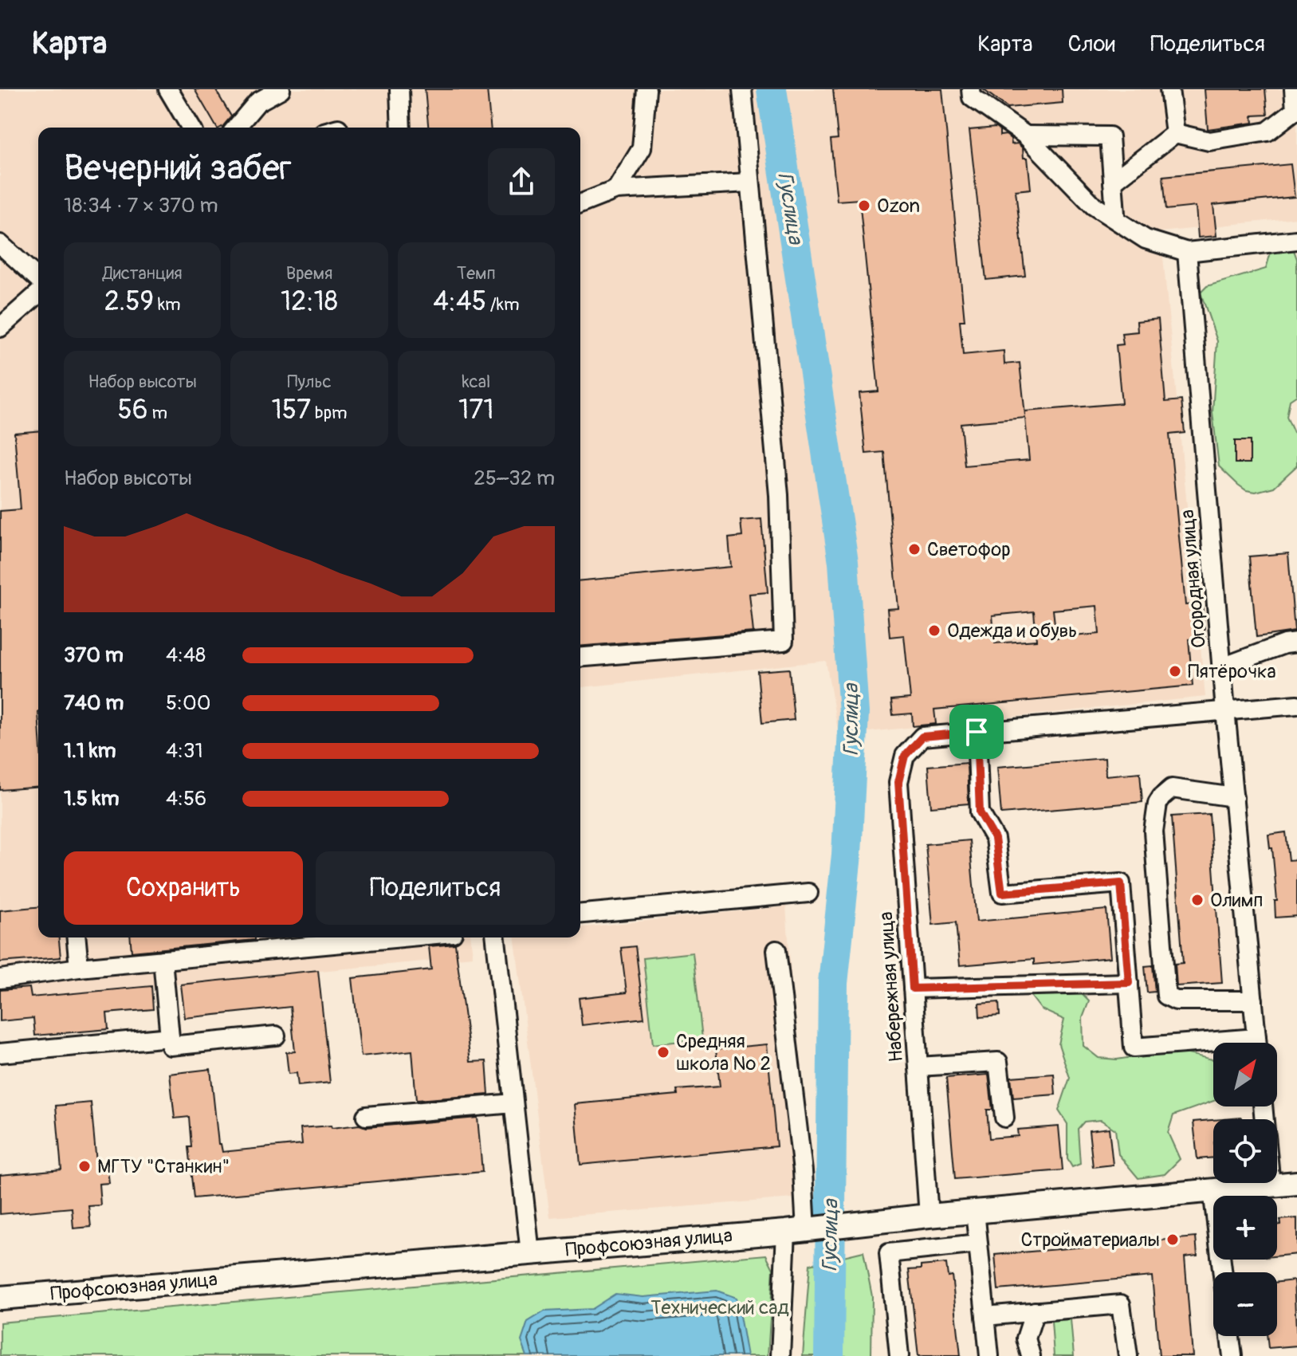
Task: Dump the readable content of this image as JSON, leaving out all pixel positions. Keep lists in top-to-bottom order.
{
  "streets": {
    "main road": ["Профсоюзная улица"],
    "street": ["Огородная улица", "Набережная улица"]
  },
  "crossings": [
    ["Набережная улица", "Профсоюзная улица"]
  ],
  "water": ["Гуслица"],
  "parks": ["Технический сад"],
  "places": [
    "Ozon",
    "Светофор",
    "Одежда и обувь",
    "Пятёрочка",
    "Олимп",
    "Средняя школа № 2",
    "МГТУ \"Станкин\"",
    "Стройматериалы"
  ],
  "north": "top right",
  "page": {
    "header": "Карта",
    "nav": ["Карта", "Слои", "Поделиться"],
    "heading": ["Вечерний забег", "18:34 · 7 × 370 m"],
    "stats": [
      ["Дистанция", "2.59 km"],
      ["Время", "12:18"],
      ["Темп", "4:45 /km"],
      ["Набор высоты", "56 m"],
      ["Пульс", "157 bpm"],
      ["kcal", "171"]
    ],
    "chart": ["Набор высоты", "25–32 m"],
    "list": [
      {
        "name": "370 m",
        "note": "4:48"
      },
      {
        "name": "740 m",
        "note": "5:00"
      },
      {
        "name": "1.1 km",
        "note": "4:31"
      },
      {
        "name": "1.5 km",
        "note": "4:56"
      }
    ],
    "buttons": ["Сохранить", "Поделиться"],
    "map_buttons": ["+", "−"]
  }
}
